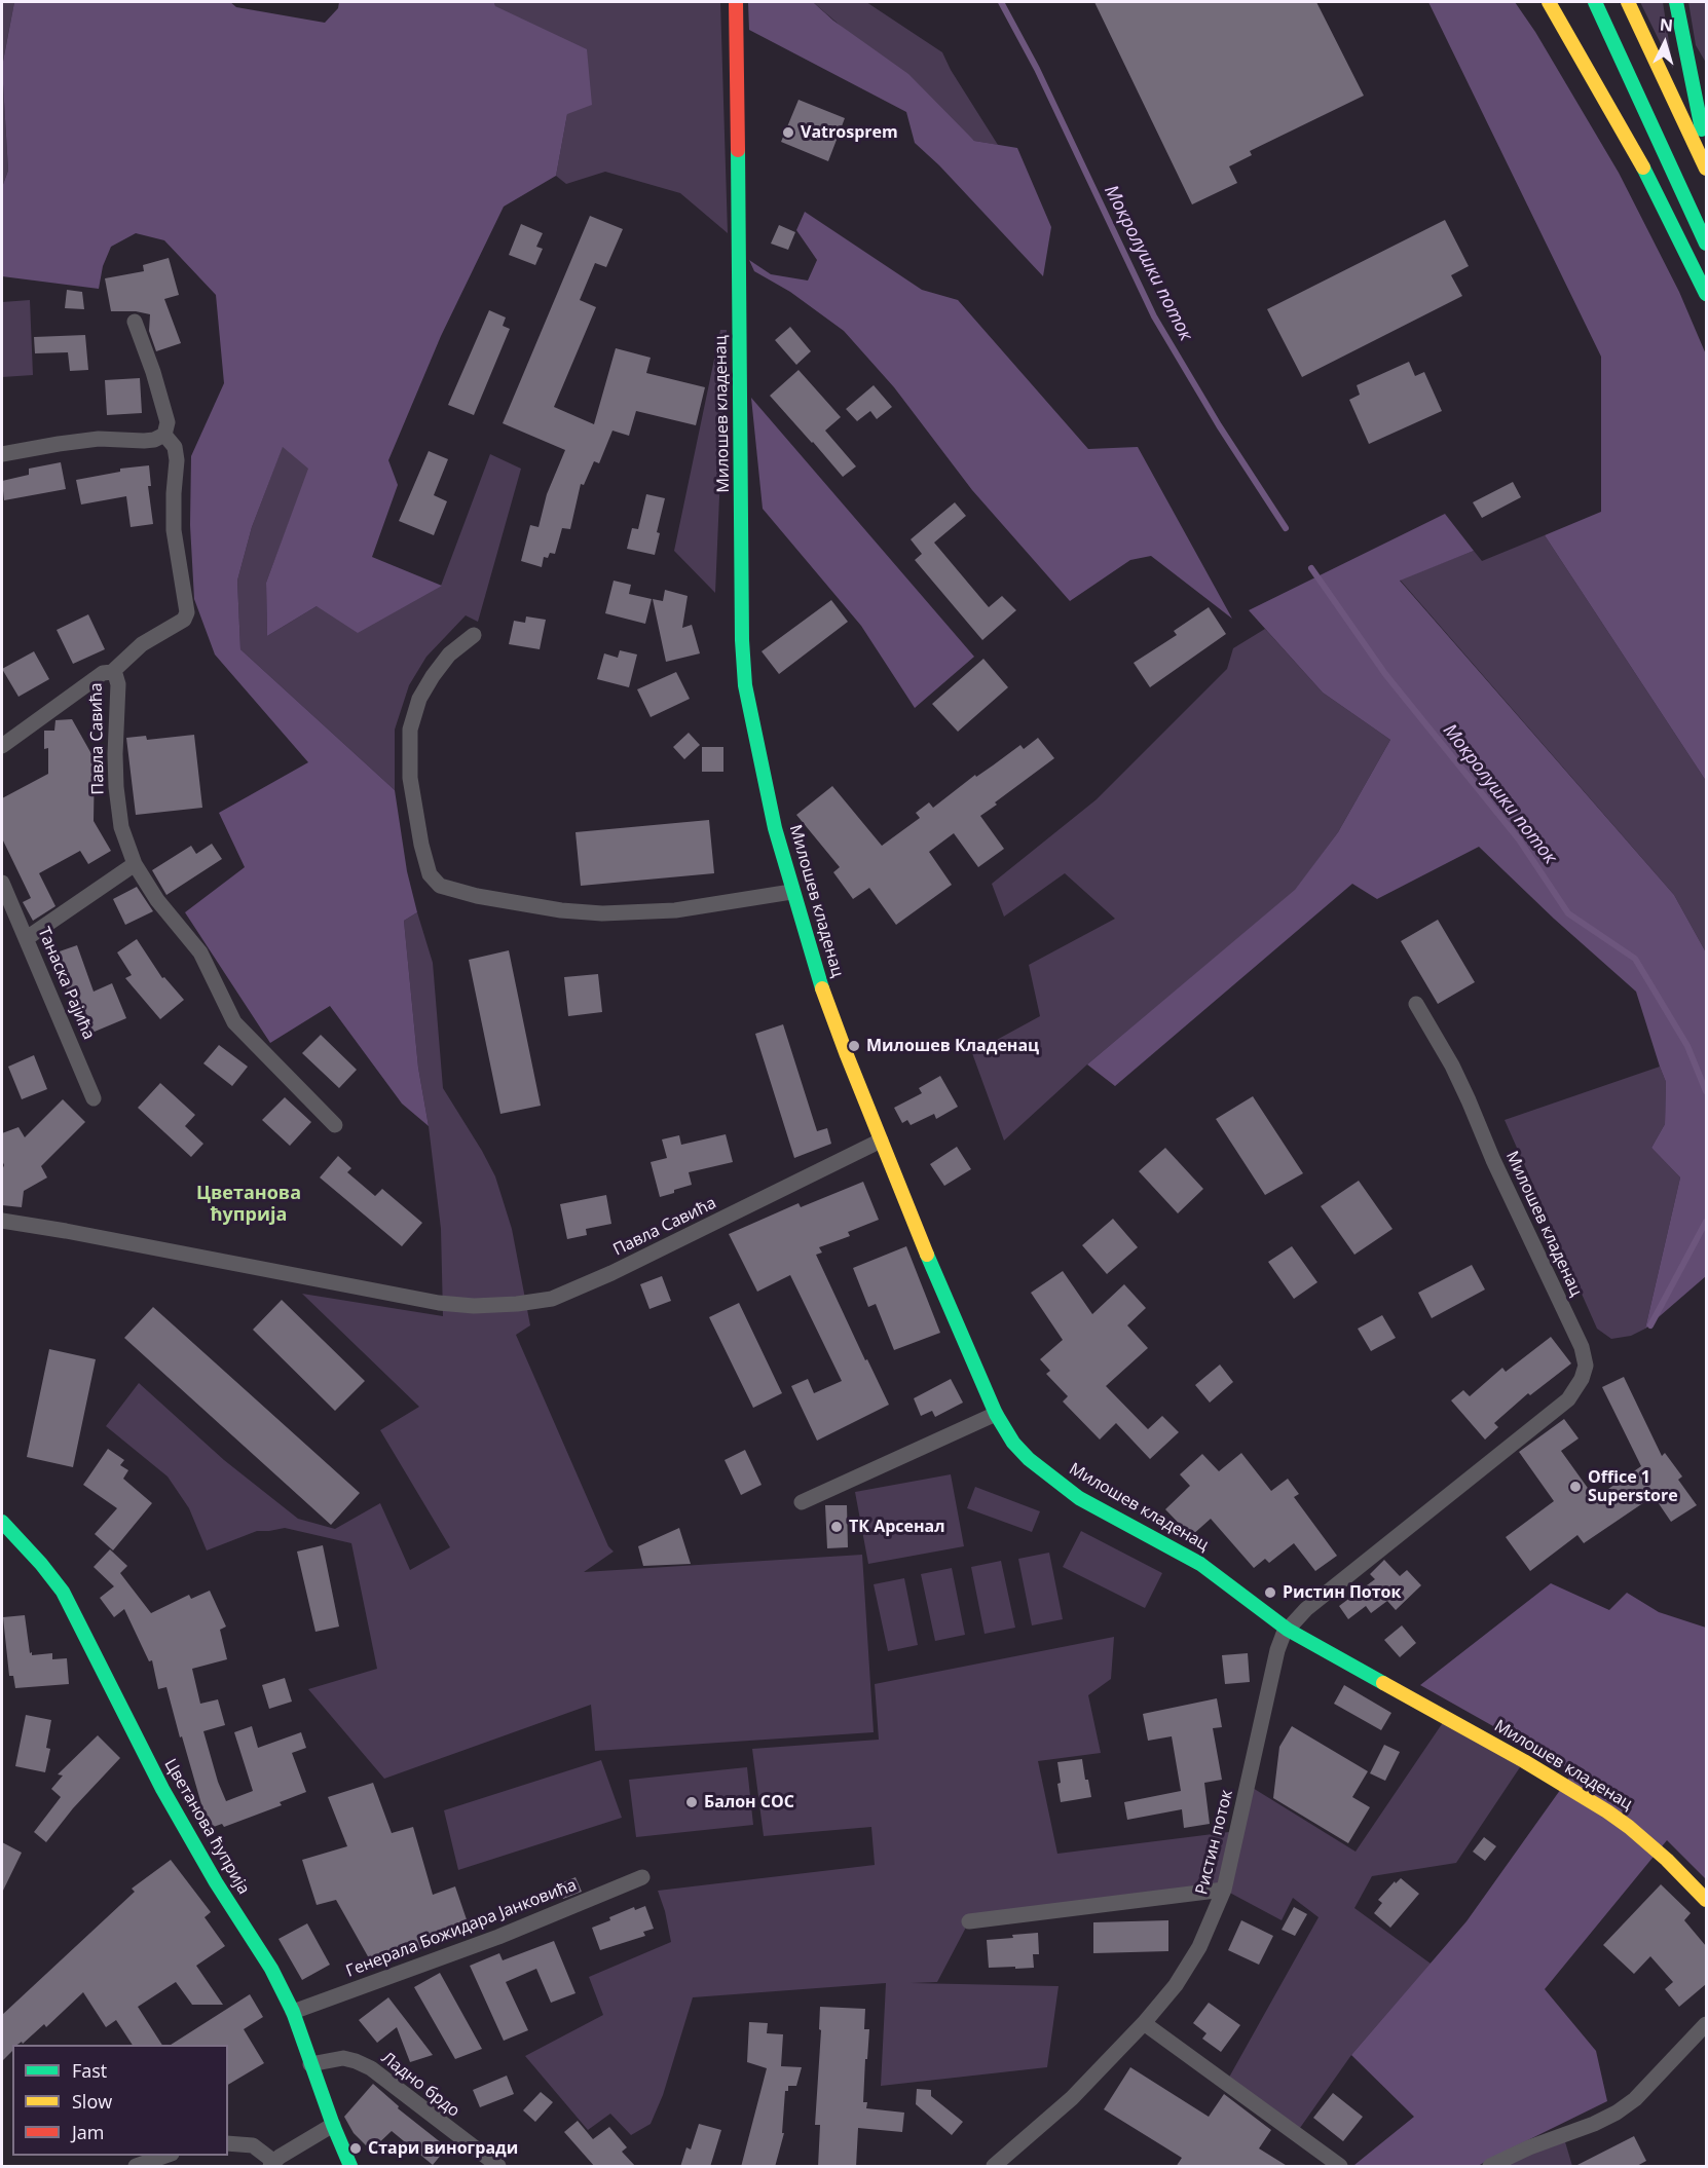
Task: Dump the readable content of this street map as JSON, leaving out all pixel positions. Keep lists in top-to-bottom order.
{
  "streets": {
    "main road": ["Милошев кладенац", "Цветанова ћуприја"],
    "street": [
      "Павла Савића",
      "Танаска Рајића",
      "Ристин поток",
      "Генерала Божидара Јанковића",
      "Ладно брдо"
    ]
  },
  "crossings": [
    ["Милошев кладенац", "Павла Савића"],
    ["Милошев кладенац", "Ристин поток"],
    ["Цветанова ћуприја", "Генерала Божидара Јанковића"],
    ["Цветанова ћуприја", "Ладно брдо"]
  ],
  "districts": ["Цветанова ћуприја"],
  "water": ["Мокролушки поток"],
  "places": [
    "Vatrosprem",
    "Милошев Кладенац",
    "Office 1 Superstore",
    "ТК Арсенал",
    "Ристин Поток",
    "Балон СОС",
    "Стари виногради"
  ],
  "legend": ["Fast", "Slow", "Jam"],
  "north": "top"
}
